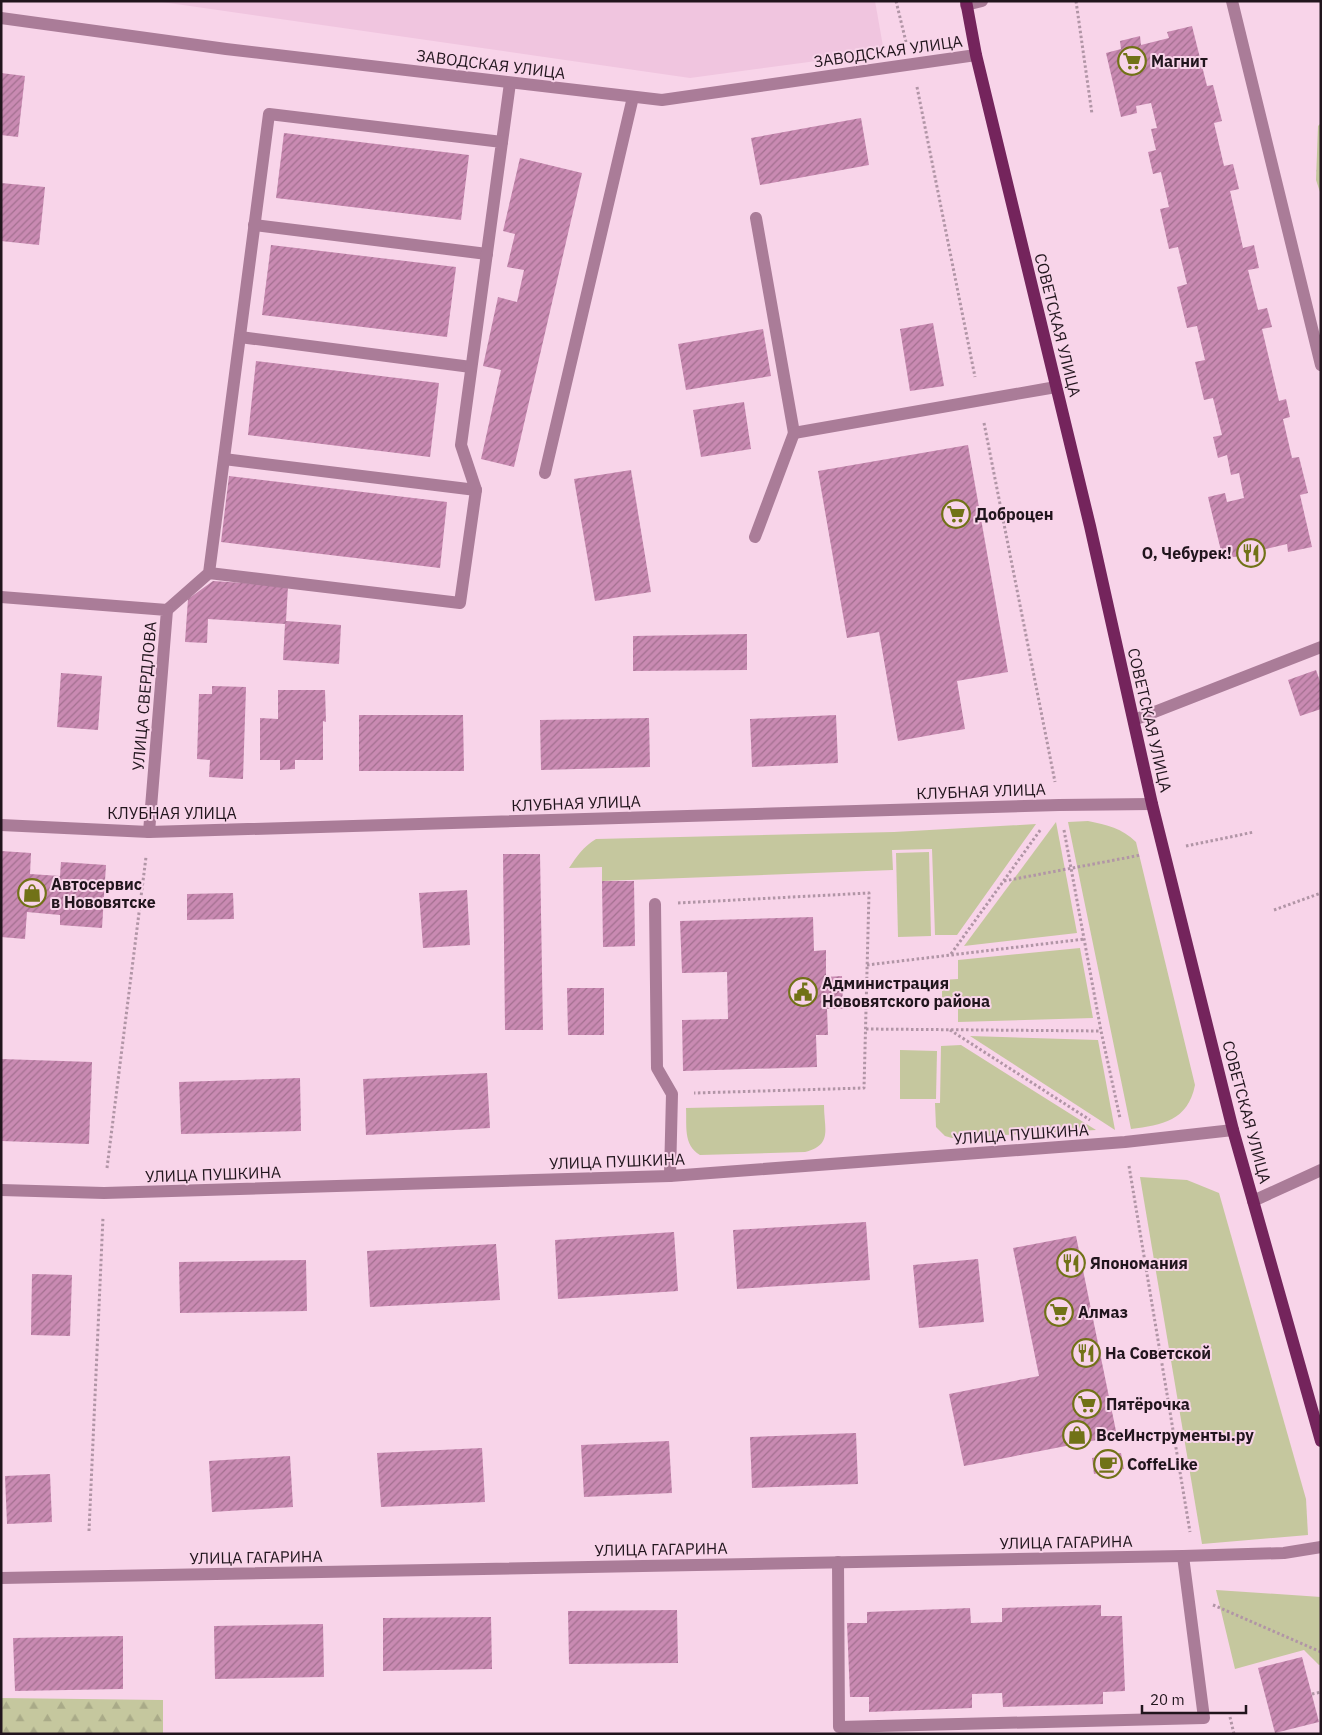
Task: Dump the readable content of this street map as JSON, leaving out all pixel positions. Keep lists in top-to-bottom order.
{
  "streets": {
    "main road": ["СОВЕТСКАЯ УЛИЦА"],
    "street": [
      "ЗАВОДСКАЯ УЛИЦА",
      "УЛИЦА СВЕРДЛОВА",
      "КЛУБНАЯ УЛИЦА",
      "УЛИЦА ПУШКИНА",
      "УЛИЦА ГАГАРИНА"
    ]
  },
  "crossings": [
    ["ЗАВОДСКАЯ УЛИЦА", "СОВЕТСКАЯ УЛИЦА"],
    ["СОВЕТСКАЯ УЛИЦА", "КЛУБНАЯ УЛИЦА"],
    ["СОВЕТСКАЯ УЛИЦА", "УЛИЦА ПУШКИНА"],
    ["УЛИЦА СВЕРДЛОВА", "КЛУБНАЯ УЛИЦА"]
  ],
  "places": {
    "supermarket": [
      "Магнит",
      "Доброцен",
      "Алмаз",
      "Пятёрочка"
    ],
    "restaurant": ["О, Чебурек!", "Япономания", "На Советской"],
    "shop": ["Автосервис в Нововятске", "ВсеИнструменты.ру"],
    "public building": ["Администрация Нововятского района"],
    "cafe": ["CoffeLike"]
  },
  "scale_bar": "20 m"
}
